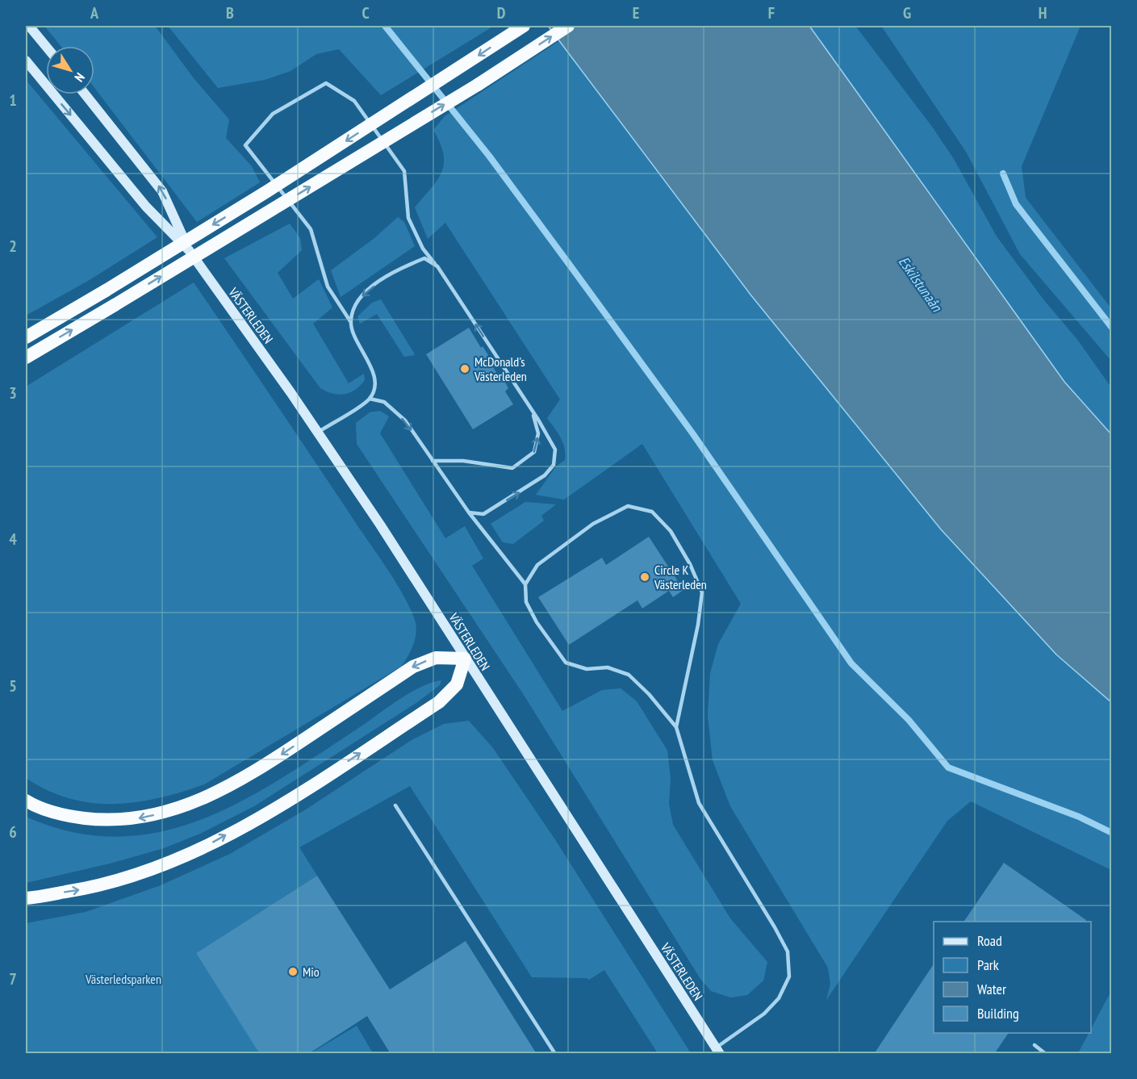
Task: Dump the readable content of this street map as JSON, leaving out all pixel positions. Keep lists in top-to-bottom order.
{
  "streets": {
    "main road": ["VÄSTERLEDEN"]
  },
  "water": ["Eskilstunaån"],
  "parks": ["Västerledsparken"],
  "places": ["McDonald's Västerleden", "Circle K Västerleden", "Mio"],
  "legend": [
    "Road",
    "Park",
    "Water",
    "Building"
  ],
  "north": "bottom right",
  "grid": {
    "columns": [
      "A",
      "B",
      "C",
      "D",
      "E",
      "F",
      "G",
      "H"
    ],
    "rows": [
      "1",
      "2",
      "3",
      "4",
      "5",
      "6",
      "7"
    ]
  }
}
